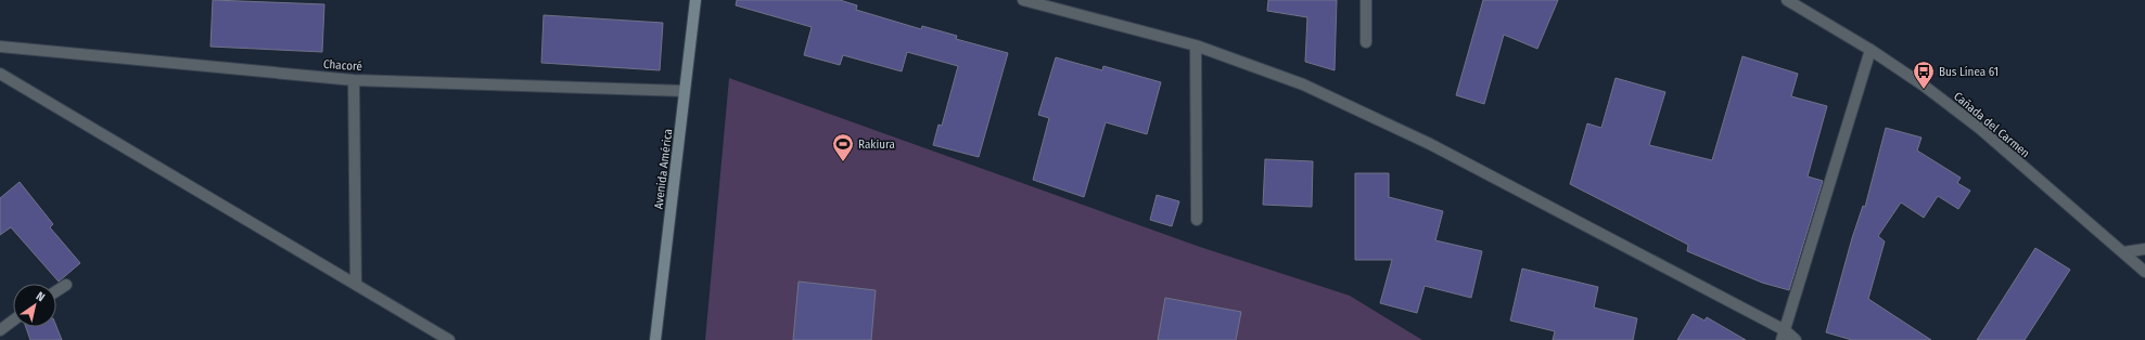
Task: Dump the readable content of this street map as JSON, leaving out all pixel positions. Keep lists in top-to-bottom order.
{
  "streets": {
    "main road": ["Avenida América"],
    "street": ["Chacoré", "Cañada del Carmen"]
  },
  "crossings": [
    ["Chacoré", "Avenida América"]
  ],
  "places": {
    "bus stop": ["Bus Línea 61"],
    "sports": ["Rakiura"]
  },
  "north": "top right"
}
